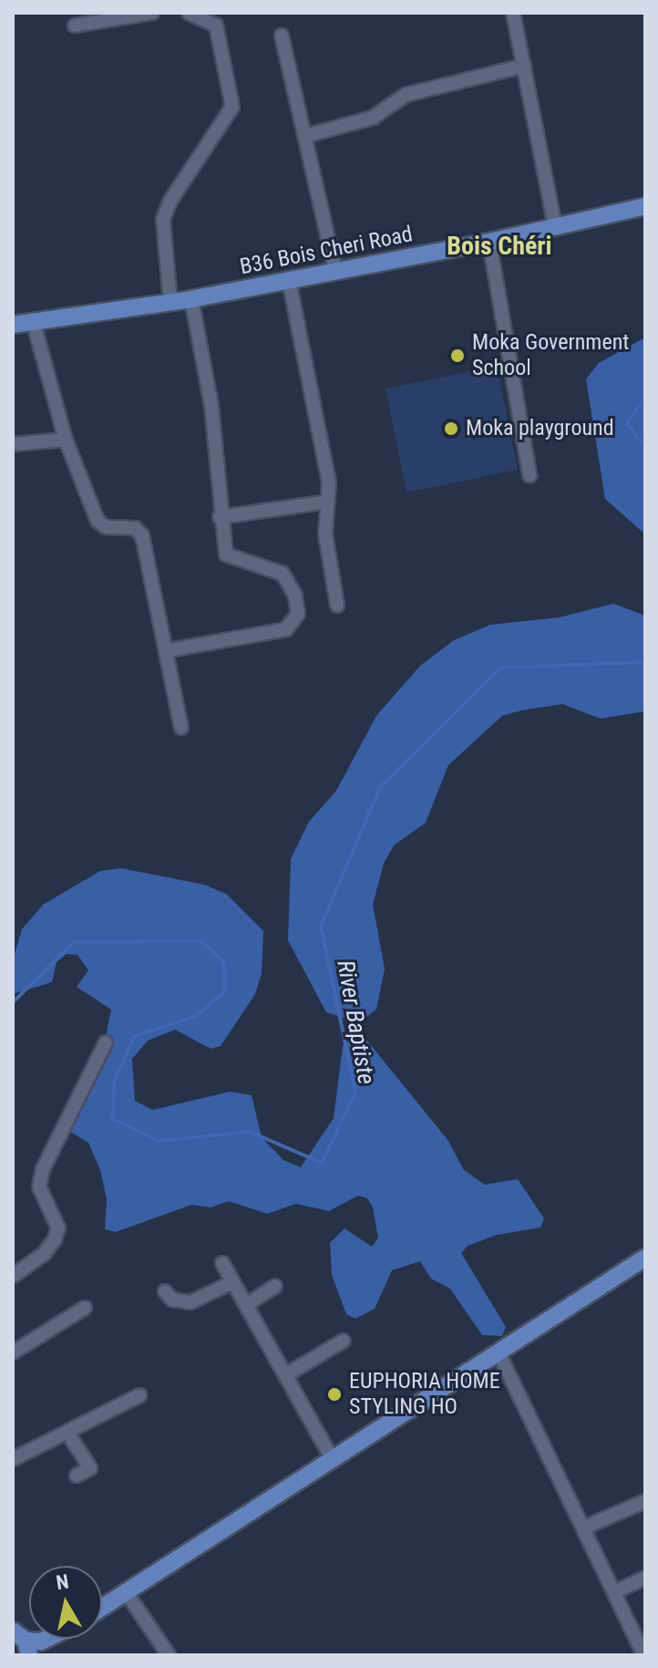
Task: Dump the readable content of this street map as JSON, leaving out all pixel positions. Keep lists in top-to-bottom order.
{
  "streets": {
    "main road": ["B36 Bois Cheri Road"]
  },
  "districts": ["Bois Chéri"],
  "water": ["River Baptiste"],
  "places": ["Moka Government School", "Moka playground", "EUPHORIA HOME STYLING HO"],
  "north": "top"
}
